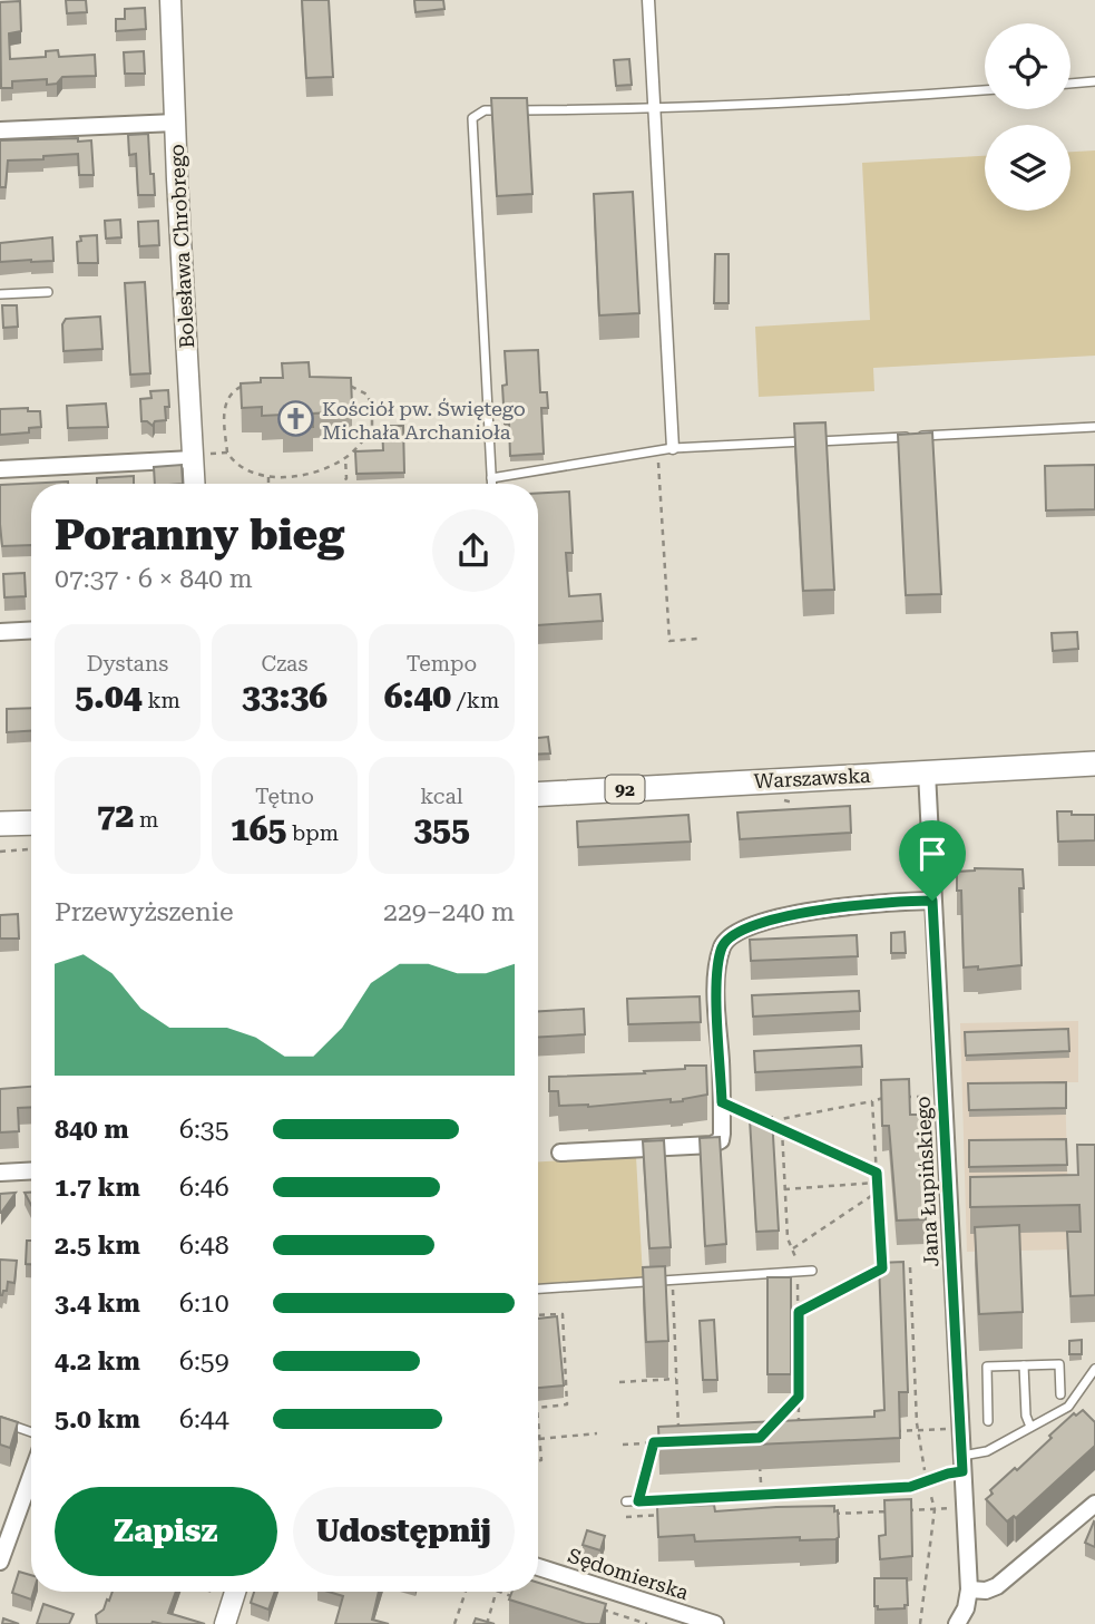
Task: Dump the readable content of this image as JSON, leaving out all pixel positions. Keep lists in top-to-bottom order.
{
  "streets": {
    "main road": ["Warszawska", "92"],
    "street": ["Bolesława Chrobrego", "Jana Łupińskiego", "Sędomierska"]
  },
  "crossings": [
    ["Warszawska", "Jana Łupińskiego"]
  ],
  "places": {
    "church": ["Kościół pw. Świętego Michała Archanioła"]
  },
  "page": {
    "heading": ["Poranny bieg", "07:37 · 6 × 840 m"],
    "stats": [
      ["Dystans", "5.04 km"],
      ["Czas", "33:36"],
      ["Tempo", "6:40 /km"],
      ["72 m"],
      ["Tętno", "165 bpm"],
      ["kcal", "355"]
    ],
    "chart": ["Przewyższenie", "229–240 m"],
    "list": [
      {
        "name": "840 m",
        "note": "6:35"
      },
      {
        "name": "1.7 km",
        "note": "6:46"
      },
      {
        "name": "2.5 km",
        "note": "6:48"
      },
      {
        "name": "3.4 km",
        "note": "6:10"
      },
      {
        "name": "4.2 km",
        "note": "6:59"
      },
      {
        "name": "5.0 km",
        "note": "6:44"
      }
    ],
    "buttons": ["Zapisz", "Udostępnij"]
  }
}
